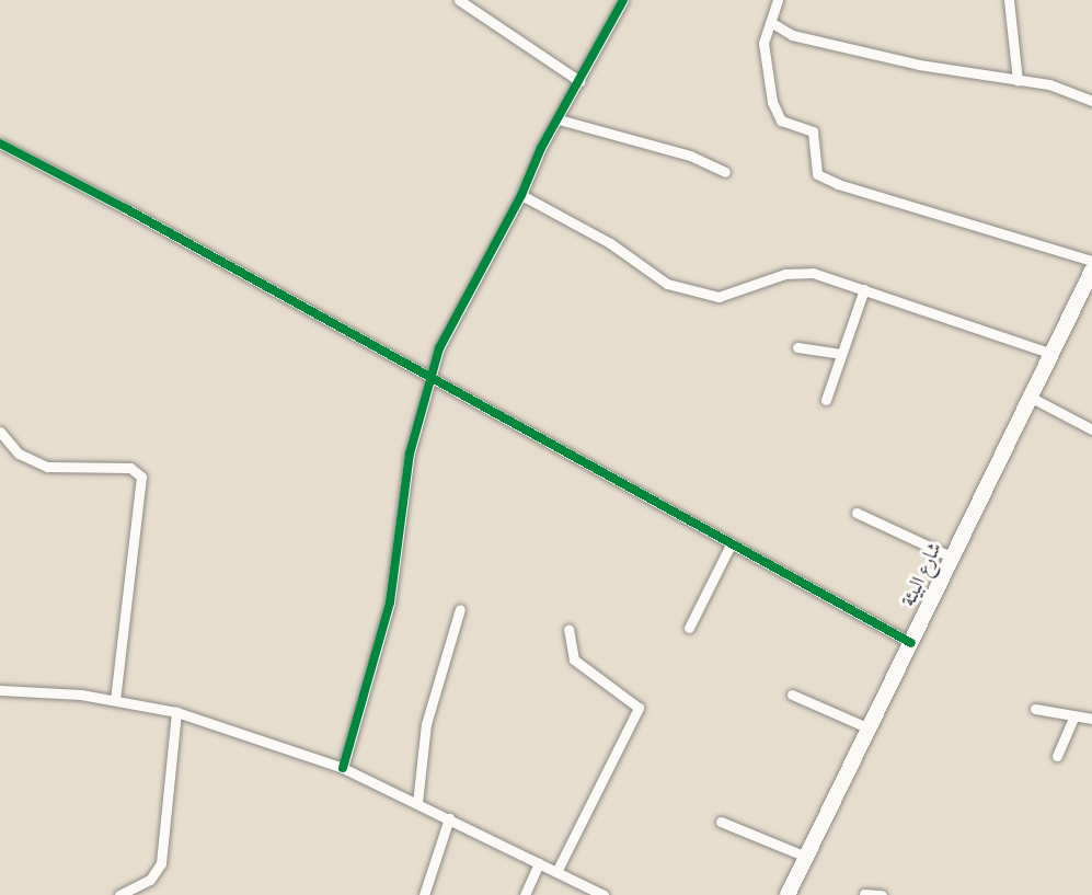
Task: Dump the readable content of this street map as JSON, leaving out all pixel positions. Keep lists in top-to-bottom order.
{
  "streets": {
    "street": ["شارع البيئة"]
  }
}
